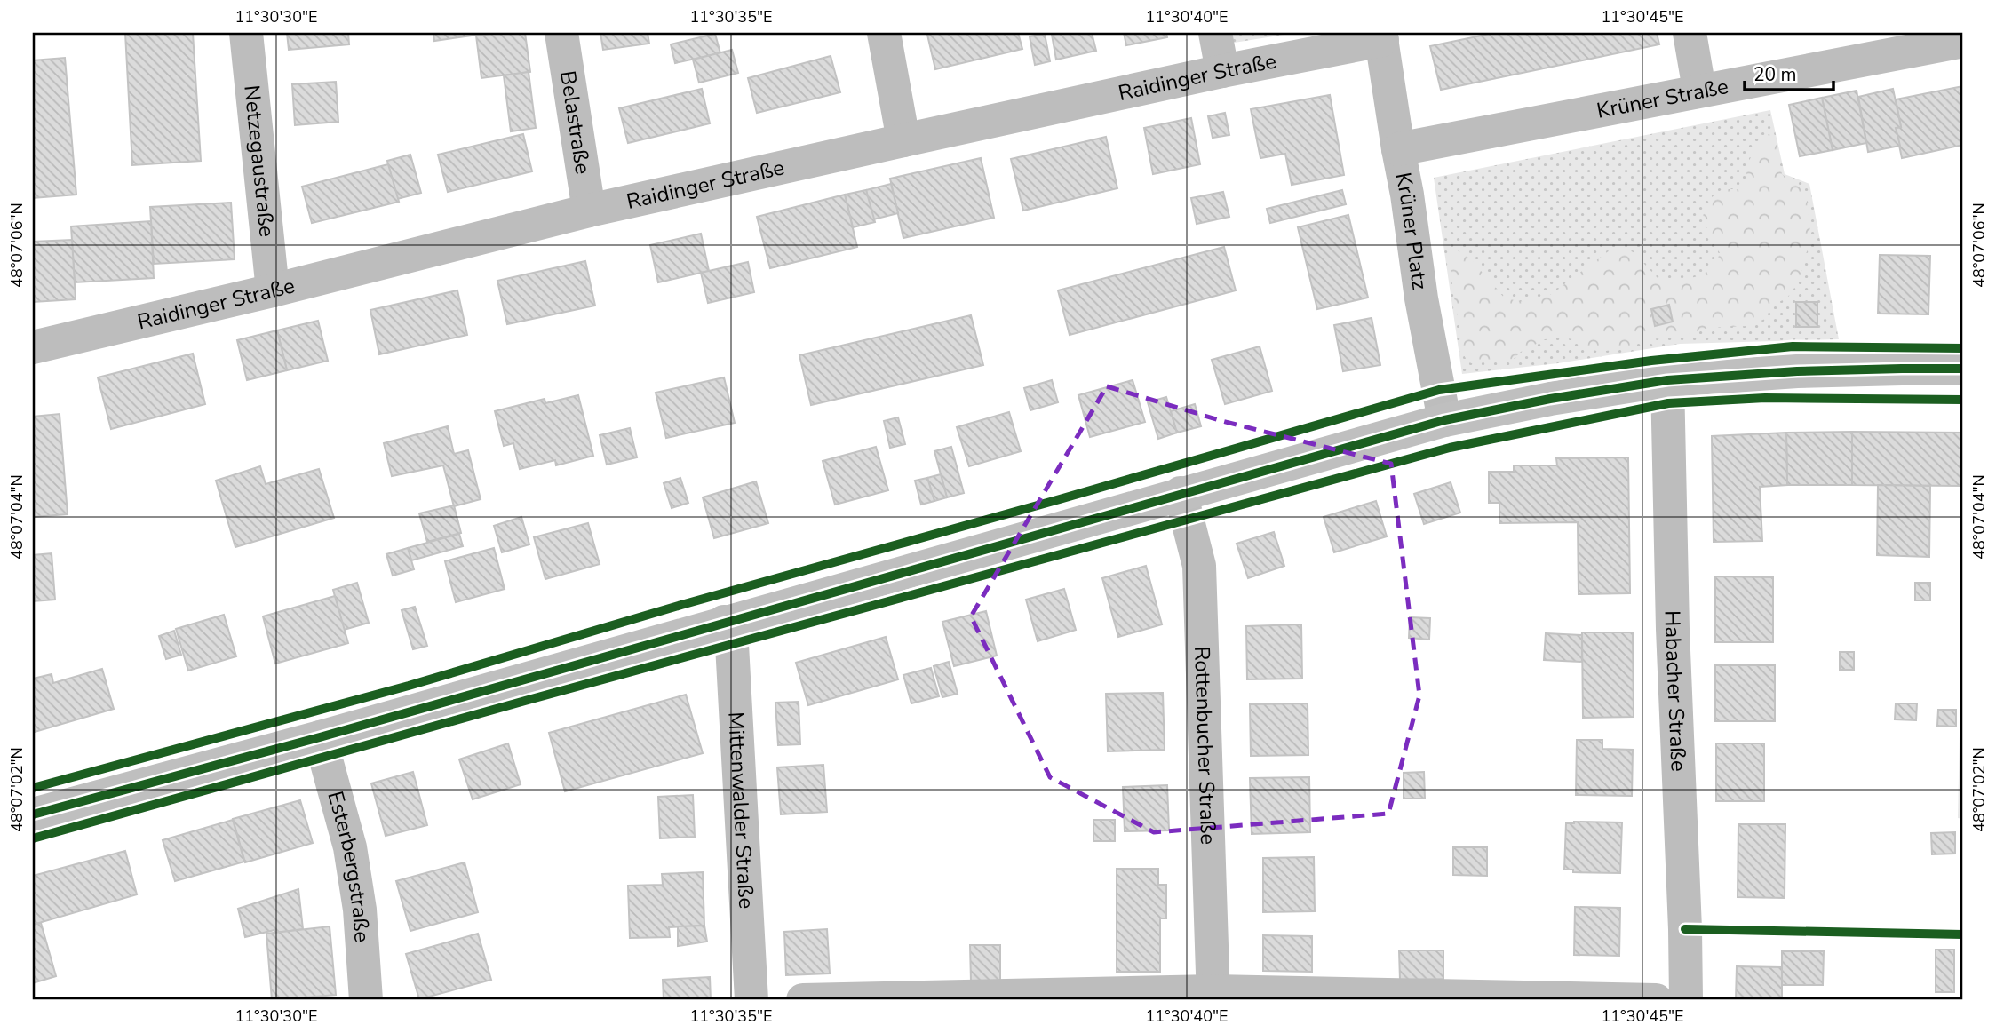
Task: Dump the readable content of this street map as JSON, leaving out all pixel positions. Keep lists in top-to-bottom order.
{
  "streets": {
    "street": [
      "Raidinger Straße",
      "Krüner Straße",
      "Belastraße",
      "Netzegaustraße",
      "Krüner Platz",
      "Habacher Straße",
      "Rottenbucher Straße",
      "Mittenwalder Straße",
      "Esterbergstraße"
    ]
  },
  "crossings": [
    ["Raidinger Straße", "Belastraße"],
    ["Raidinger Straße", "Netzegaustraße"],
    ["Raidinger Straße", "Krüner Platz"],
    ["Krüner Straße", "Krüner Platz"]
  ],
  "scale_bar": "20 m",
  "coordinates": [
    "11°30'30\"E",
    "11°30'35\"E",
    "11°30'40\"E",
    "11°30'45\"E",
    "48°07'06\"N",
    "48°07'04\"N",
    "48°07'02\"N"
  ]
}
